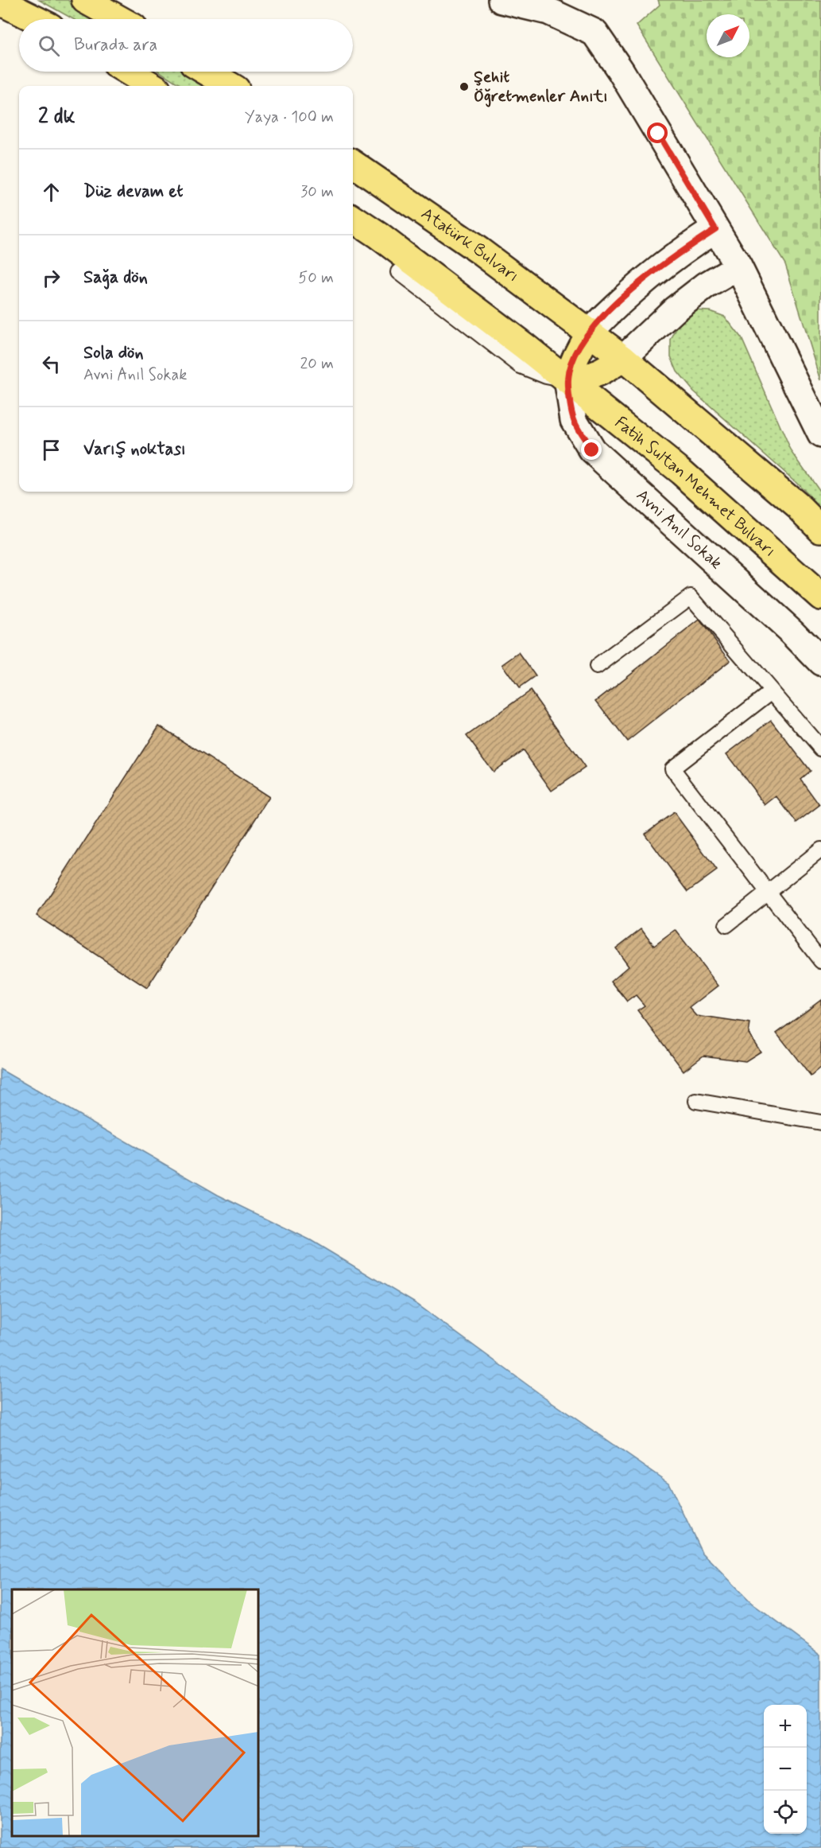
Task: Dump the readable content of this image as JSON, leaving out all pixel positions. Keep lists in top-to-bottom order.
{
  "streets": {
    "main road": ["Atatürk Bulvarı", "Fatih Sultan Mehmet Bulvarı"],
    "street": ["Avni Anıl Sokak"]
  },
  "crossings": [
    ["Fatih Sultan Mehmet Bulvarı", "Avni Anıl Sokak"]
  ],
  "places": ["Şehit Öğretmenler Anıtı"],
  "north": "top right",
  "page": {
    "search": "Burada ara",
    "heading": ["2 dk", "Yaya · 100 m"],
    "list": [
      ["Düz devam et", "30 m"],
      ["Sağa dön", "50 m"],
      ["Sola dön", "Avni Anıl Sokak", "20 m"],
      "Varış noktası"
    ],
    "map_buttons": ["+", "−"]
  }
}
